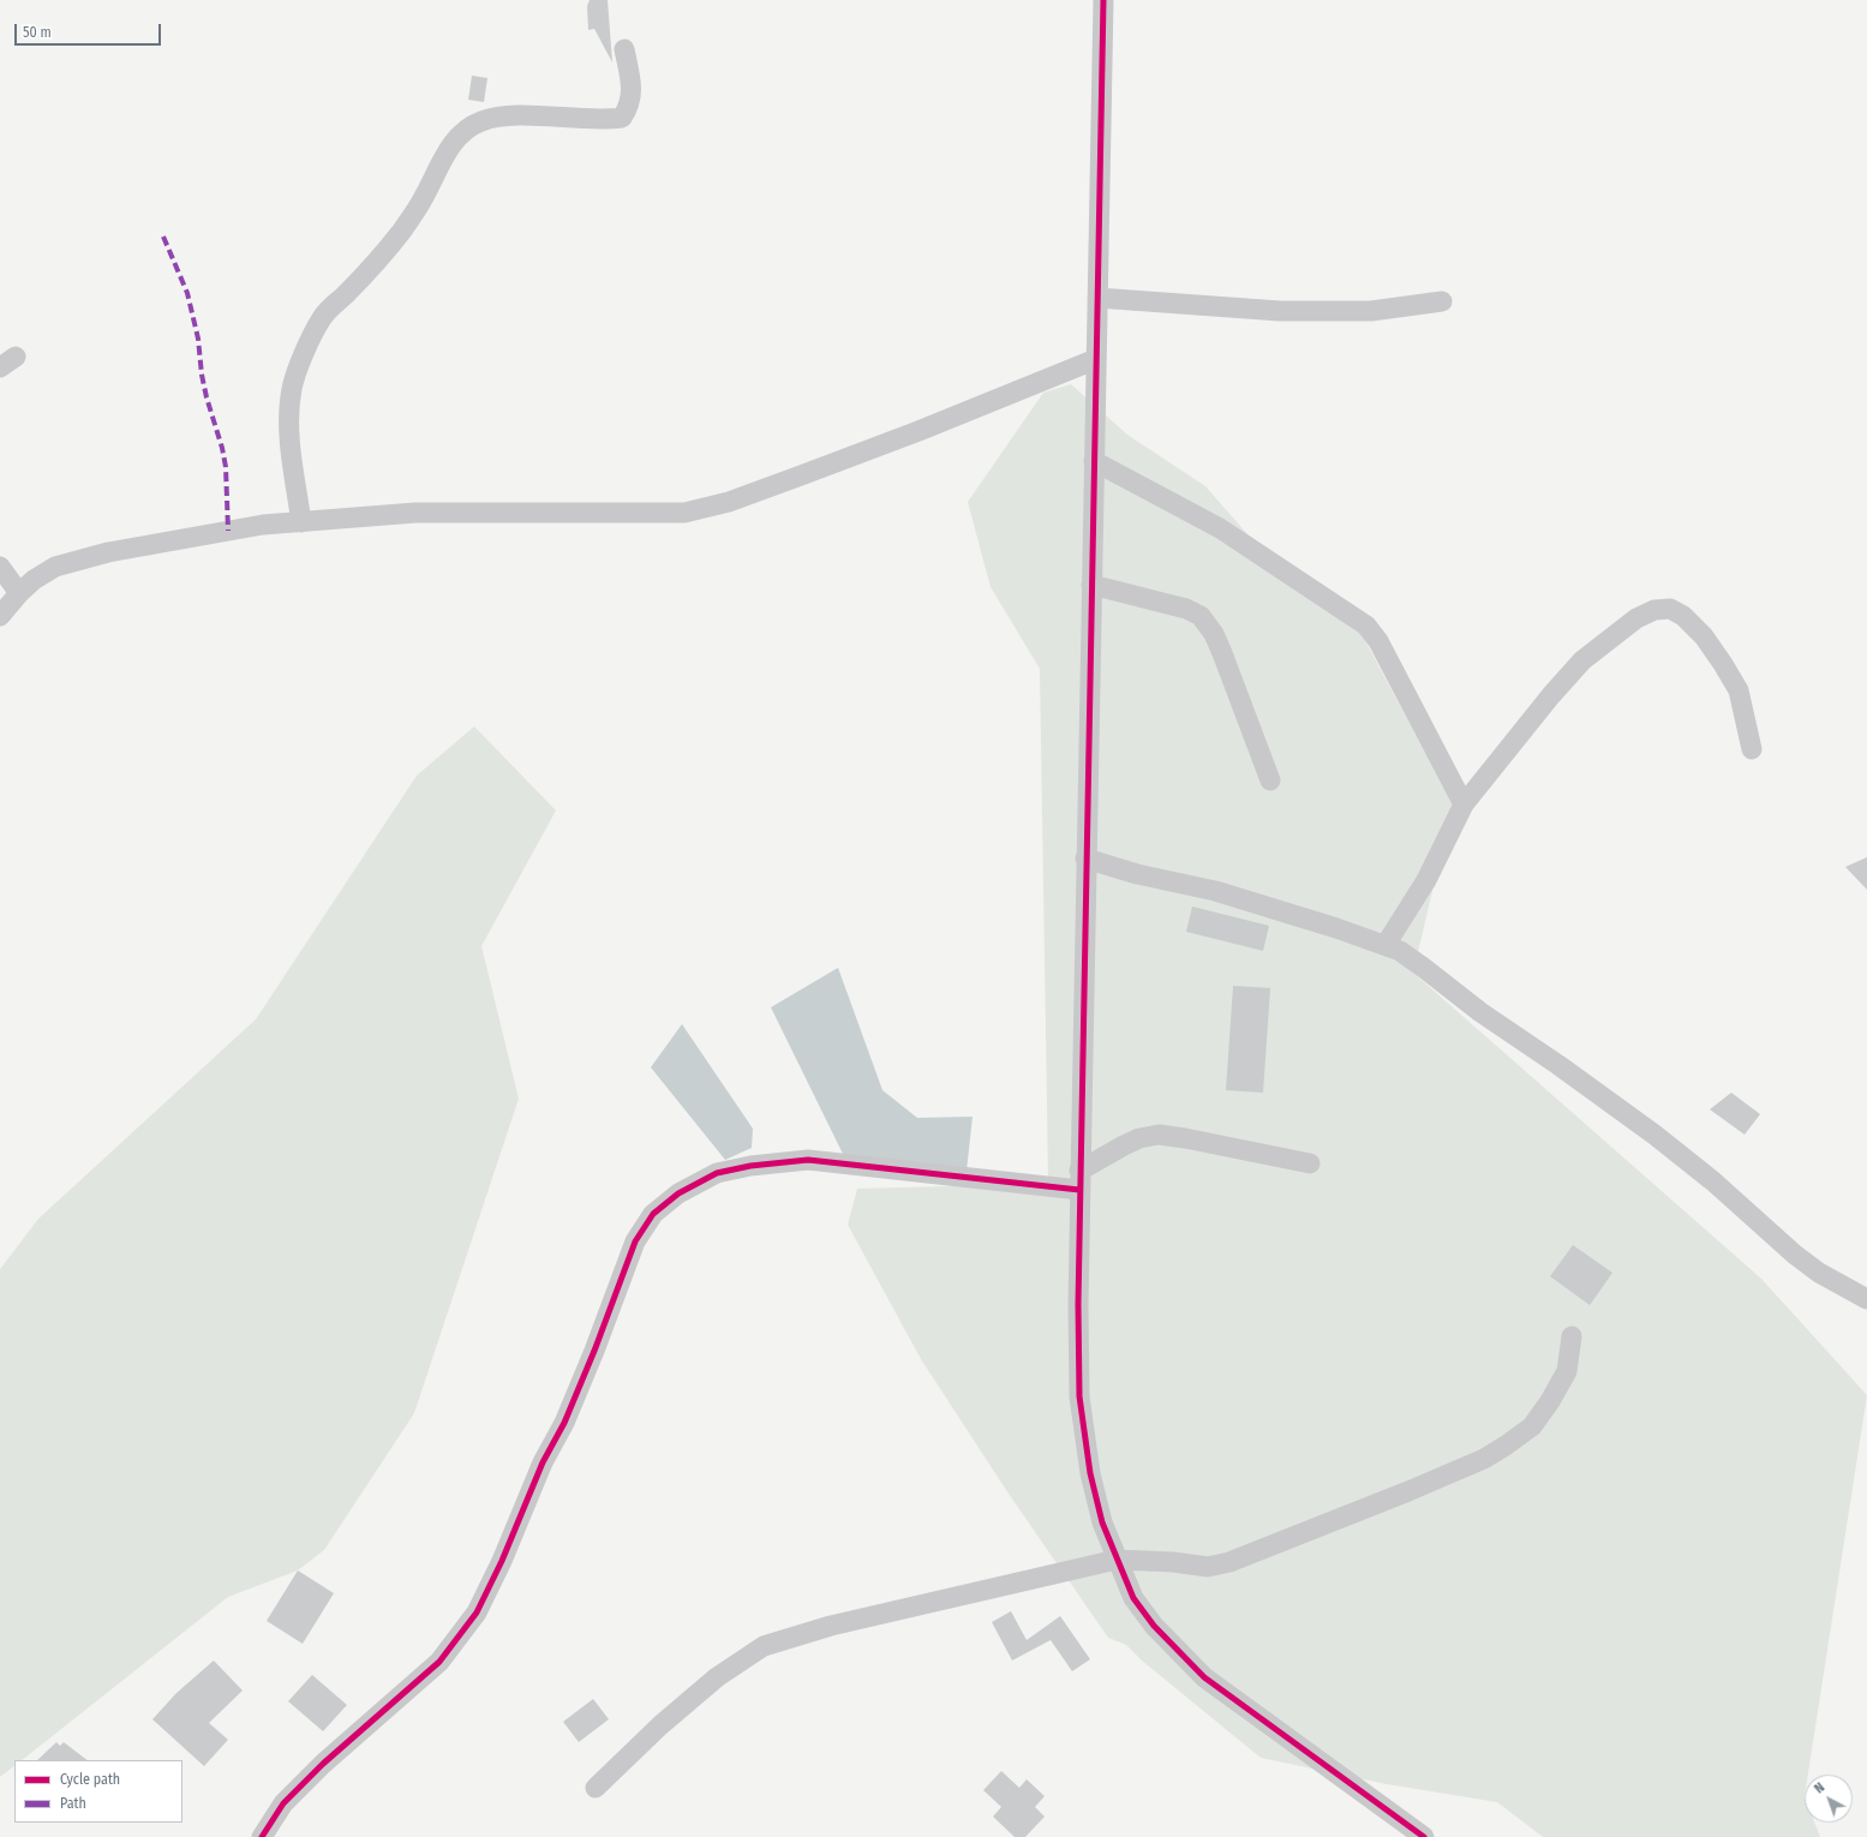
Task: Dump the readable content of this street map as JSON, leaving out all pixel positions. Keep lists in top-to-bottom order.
{
  "legend": ["Cycle path", "Path"],
  "scale_bar": "50 m",
  "north": "top left"
}
